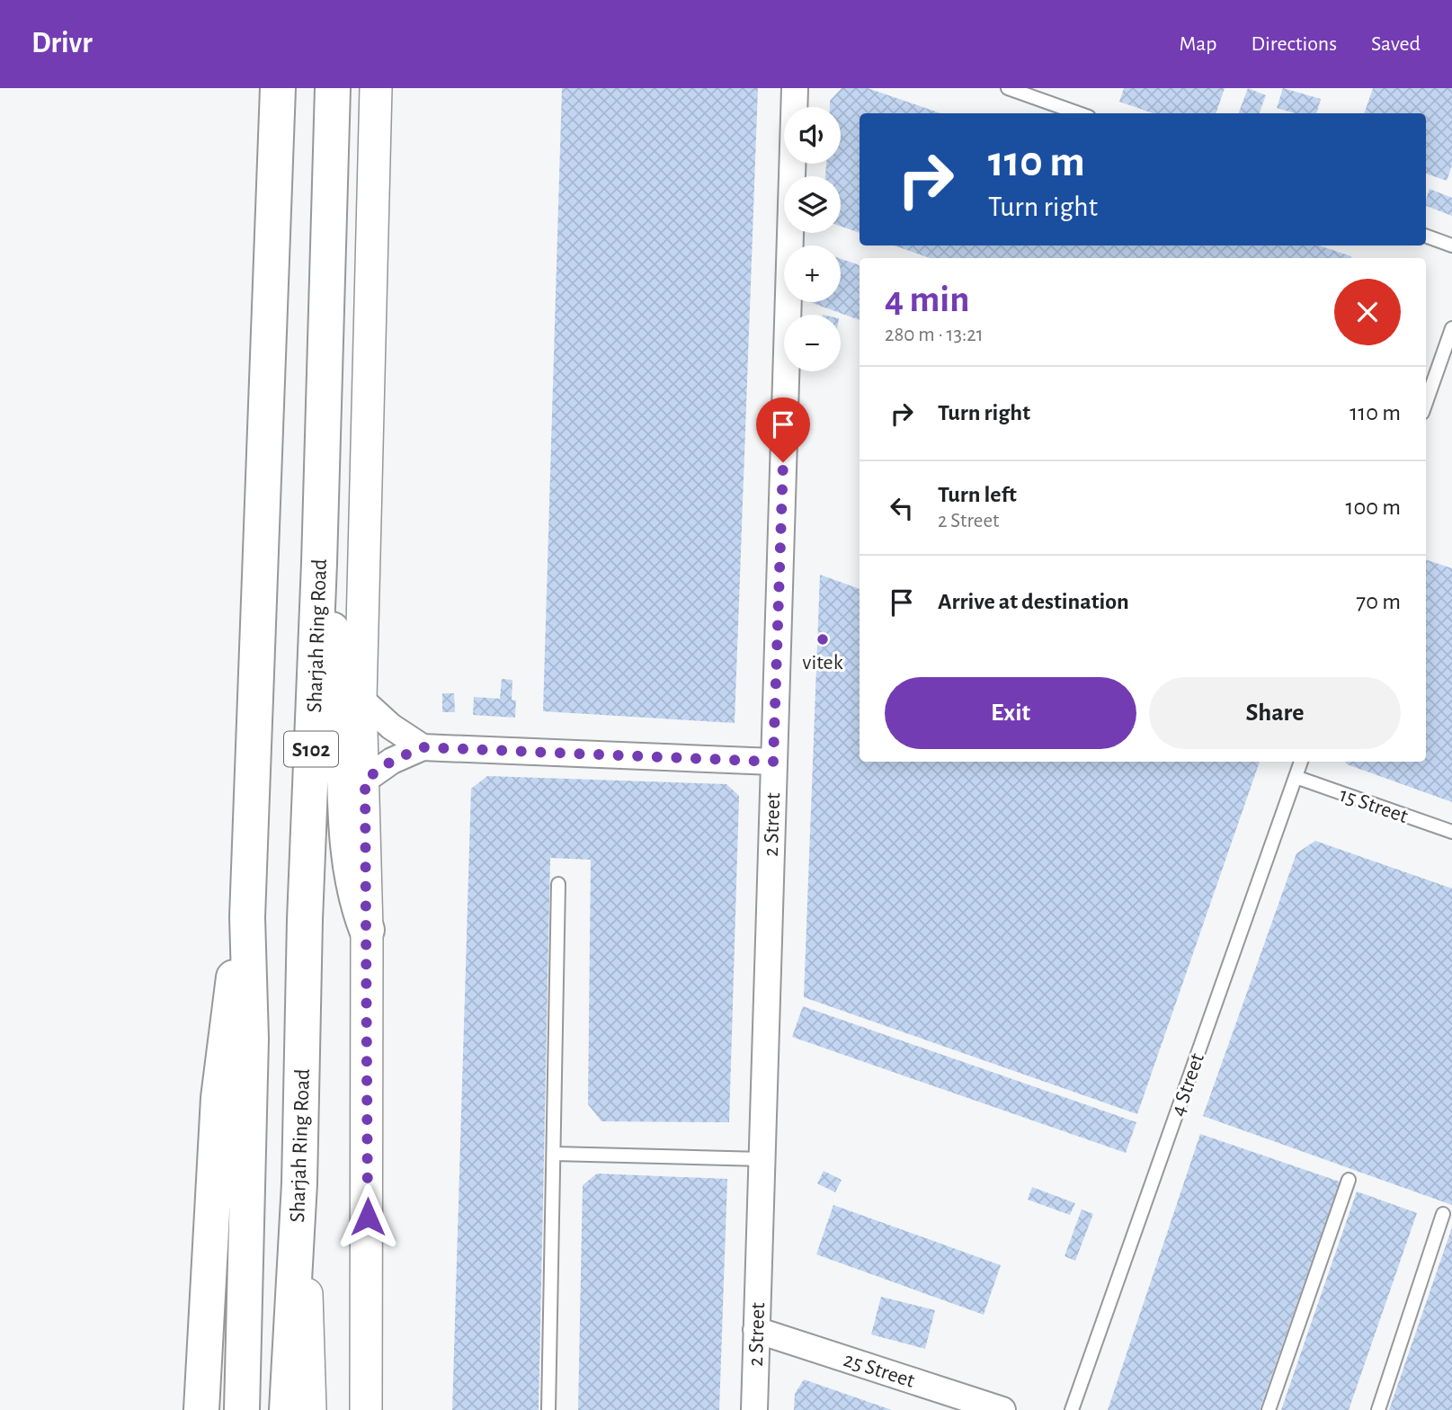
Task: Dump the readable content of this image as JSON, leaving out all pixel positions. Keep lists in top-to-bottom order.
{
  "streets": {
    "highway": ["Sharjah Ring Road", "S102"],
    "street": ["2 Street", "25 Street"],
    "lane": ["15 Street", "4 Street"]
  },
  "crossings": [
    ["15 Street", "4 Street"],
    ["2 Street", "25 Street"]
  ],
  "places": ["vitek"],
  "page": {
    "header": "Drivr",
    "nav": ["Map", "Directions", "Saved"],
    "map_buttons": ["+", "−"],
    "turn": ["110 m", "Turn right"],
    "heading": ["4 min", "280 m · 13:21"],
    "list": [
      {
        "name": "Turn right",
        "value": "110 m"
      },
      {
        "name": "Turn left",
        "note": "2 Street",
        "value": "100 m"
      },
      {
        "name": "Arrive at destination",
        "value": "70 m"
      }
    ],
    "buttons": ["Exit", "Share"]
  }
}
